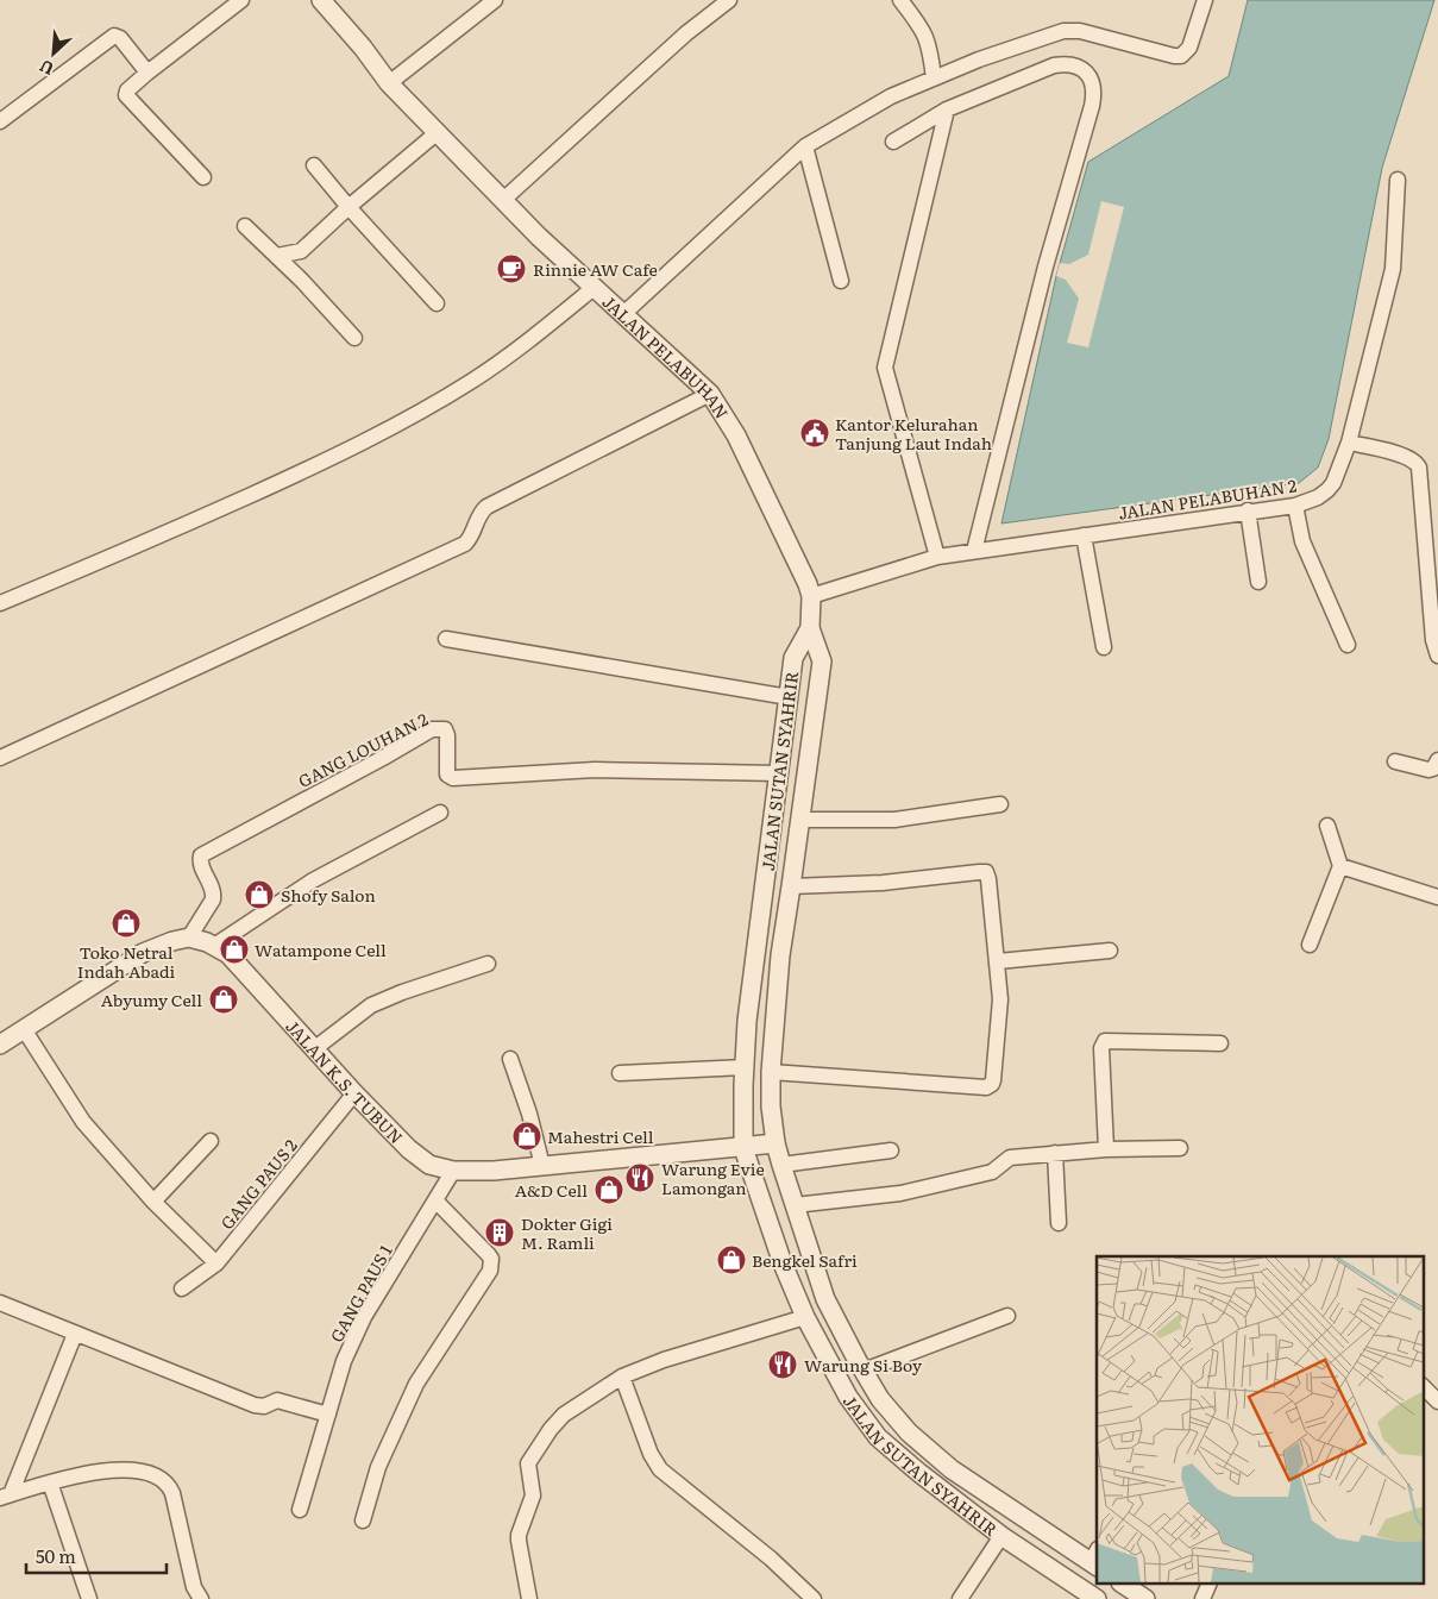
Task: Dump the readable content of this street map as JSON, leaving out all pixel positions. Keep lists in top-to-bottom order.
{
  "streets": {
    "street": [
      "JALAN PELABUHAN",
      "JALAN PELABUHAN 2",
      "GANG LOUHAN 2",
      "JALAN SUTAN SYAHRIR",
      "JALAN K.S. TUBUN",
      "GANG PAUS 2",
      "GANG PAUS 1"
    ]
  },
  "crossings": [
    ["JALAN PELABUHAN", "JALAN PELABUHAN 2"],
    ["JALAN PELABUHAN", "JALAN SUTAN SYAHRIR"],
    ["GANG LOUHAN 2", "JALAN SUTAN SYAHRIR"],
    ["GANG LOUHAN 2", "JALAN K.S. TUBUN"],
    ["JALAN SUTAN SYAHRIR", "JALAN K.S. TUBUN"],
    ["JALAN K.S. TUBUN", "GANG PAUS 2"],
    ["JALAN K.S. TUBUN", "GANG PAUS 1"]
  ],
  "places": {
    "cafe": ["Rinnie AW Cafe"],
    "public building": ["Kantor Kelurahan Tanjung Laut Indah"],
    "shop": [
      "Shofy Salon",
      "Toko Netral Indah Abadi",
      "Watampone Cell",
      "Abyumy Cell",
      "Mahestri Cell",
      "A&D Cell",
      "Bengkel Safri"
    ],
    "restaurant": ["Warung Evie Lamongan", "Warung Si Boy"],
    "building": ["Dokter Gigi M. Ramli"]
  },
  "scale_bar": "50 m",
  "north": "bottom left"
}
